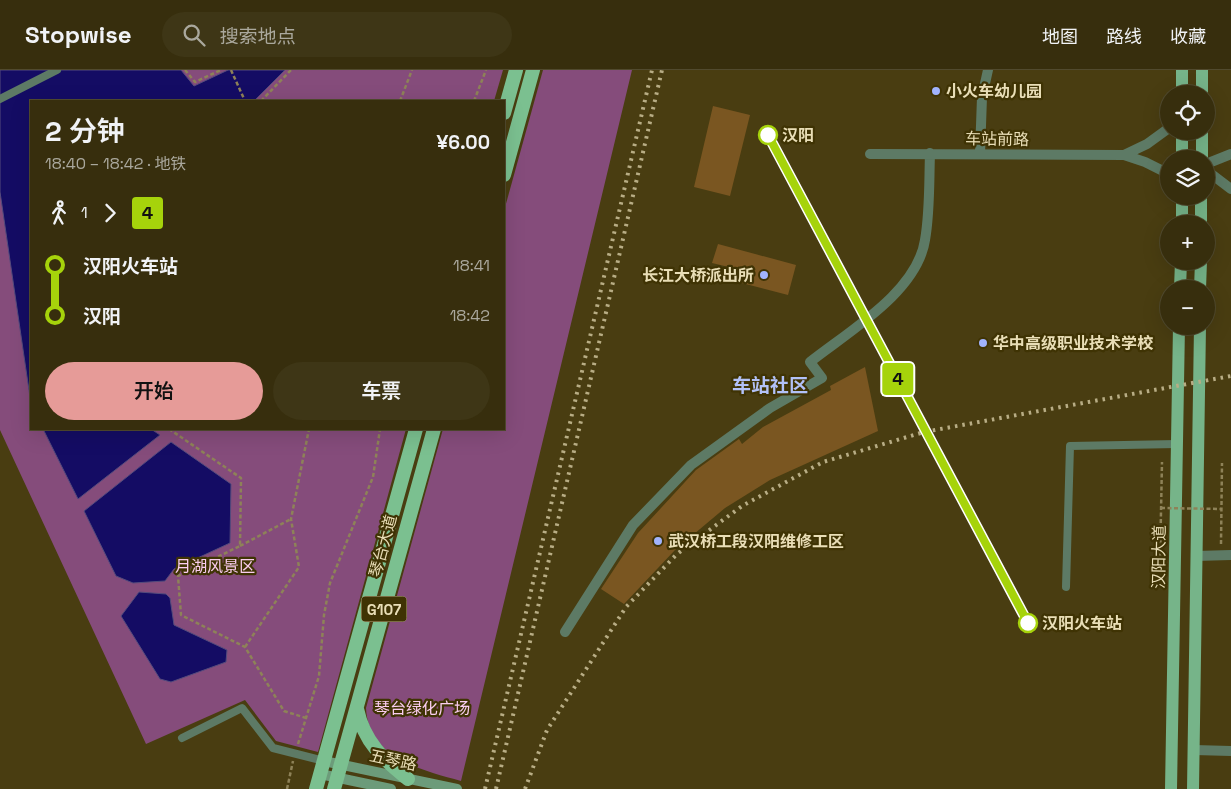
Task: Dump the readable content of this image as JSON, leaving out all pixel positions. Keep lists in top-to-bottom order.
{
  "streets": {
    "highway": ["琴台大道", "G107"],
    "main road": ["汉阳大道", "五琴路"],
    "street": ["车站前路"]
  },
  "crossings": [
    ["琴台大道", "五琴路"]
  ],
  "districts": ["车站社区"],
  "parks": ["月湖风景区", "琴台绿化广场"],
  "places": [
    "小火车幼儿园",
    "汉阳",
    "长江大桥派出所",
    "华中高级职业技术学校",
    "武汉桥工段汉阳维修工区",
    "汉阳火车站"
  ],
  "lines": ["metro line 4"],
  "page": {
    "header": "Stopwise",
    "search": "搜索地点",
    "nav": ["地图", "路线", "收藏"],
    "on_map": "4",
    "map_buttons": ["+", "−"],
    "heading": ["2 分钟", "18:40 – 18:42 · 地铁", "¥6.00"],
    "legs": ["1", "4"],
    "list": [
      {
        "name": "汉阳火车站",
        "value": "18:41"
      },
      {
        "name": "汉阳",
        "value": "18:42"
      }
    ],
    "buttons": ["开始", "车票"]
  }
}
